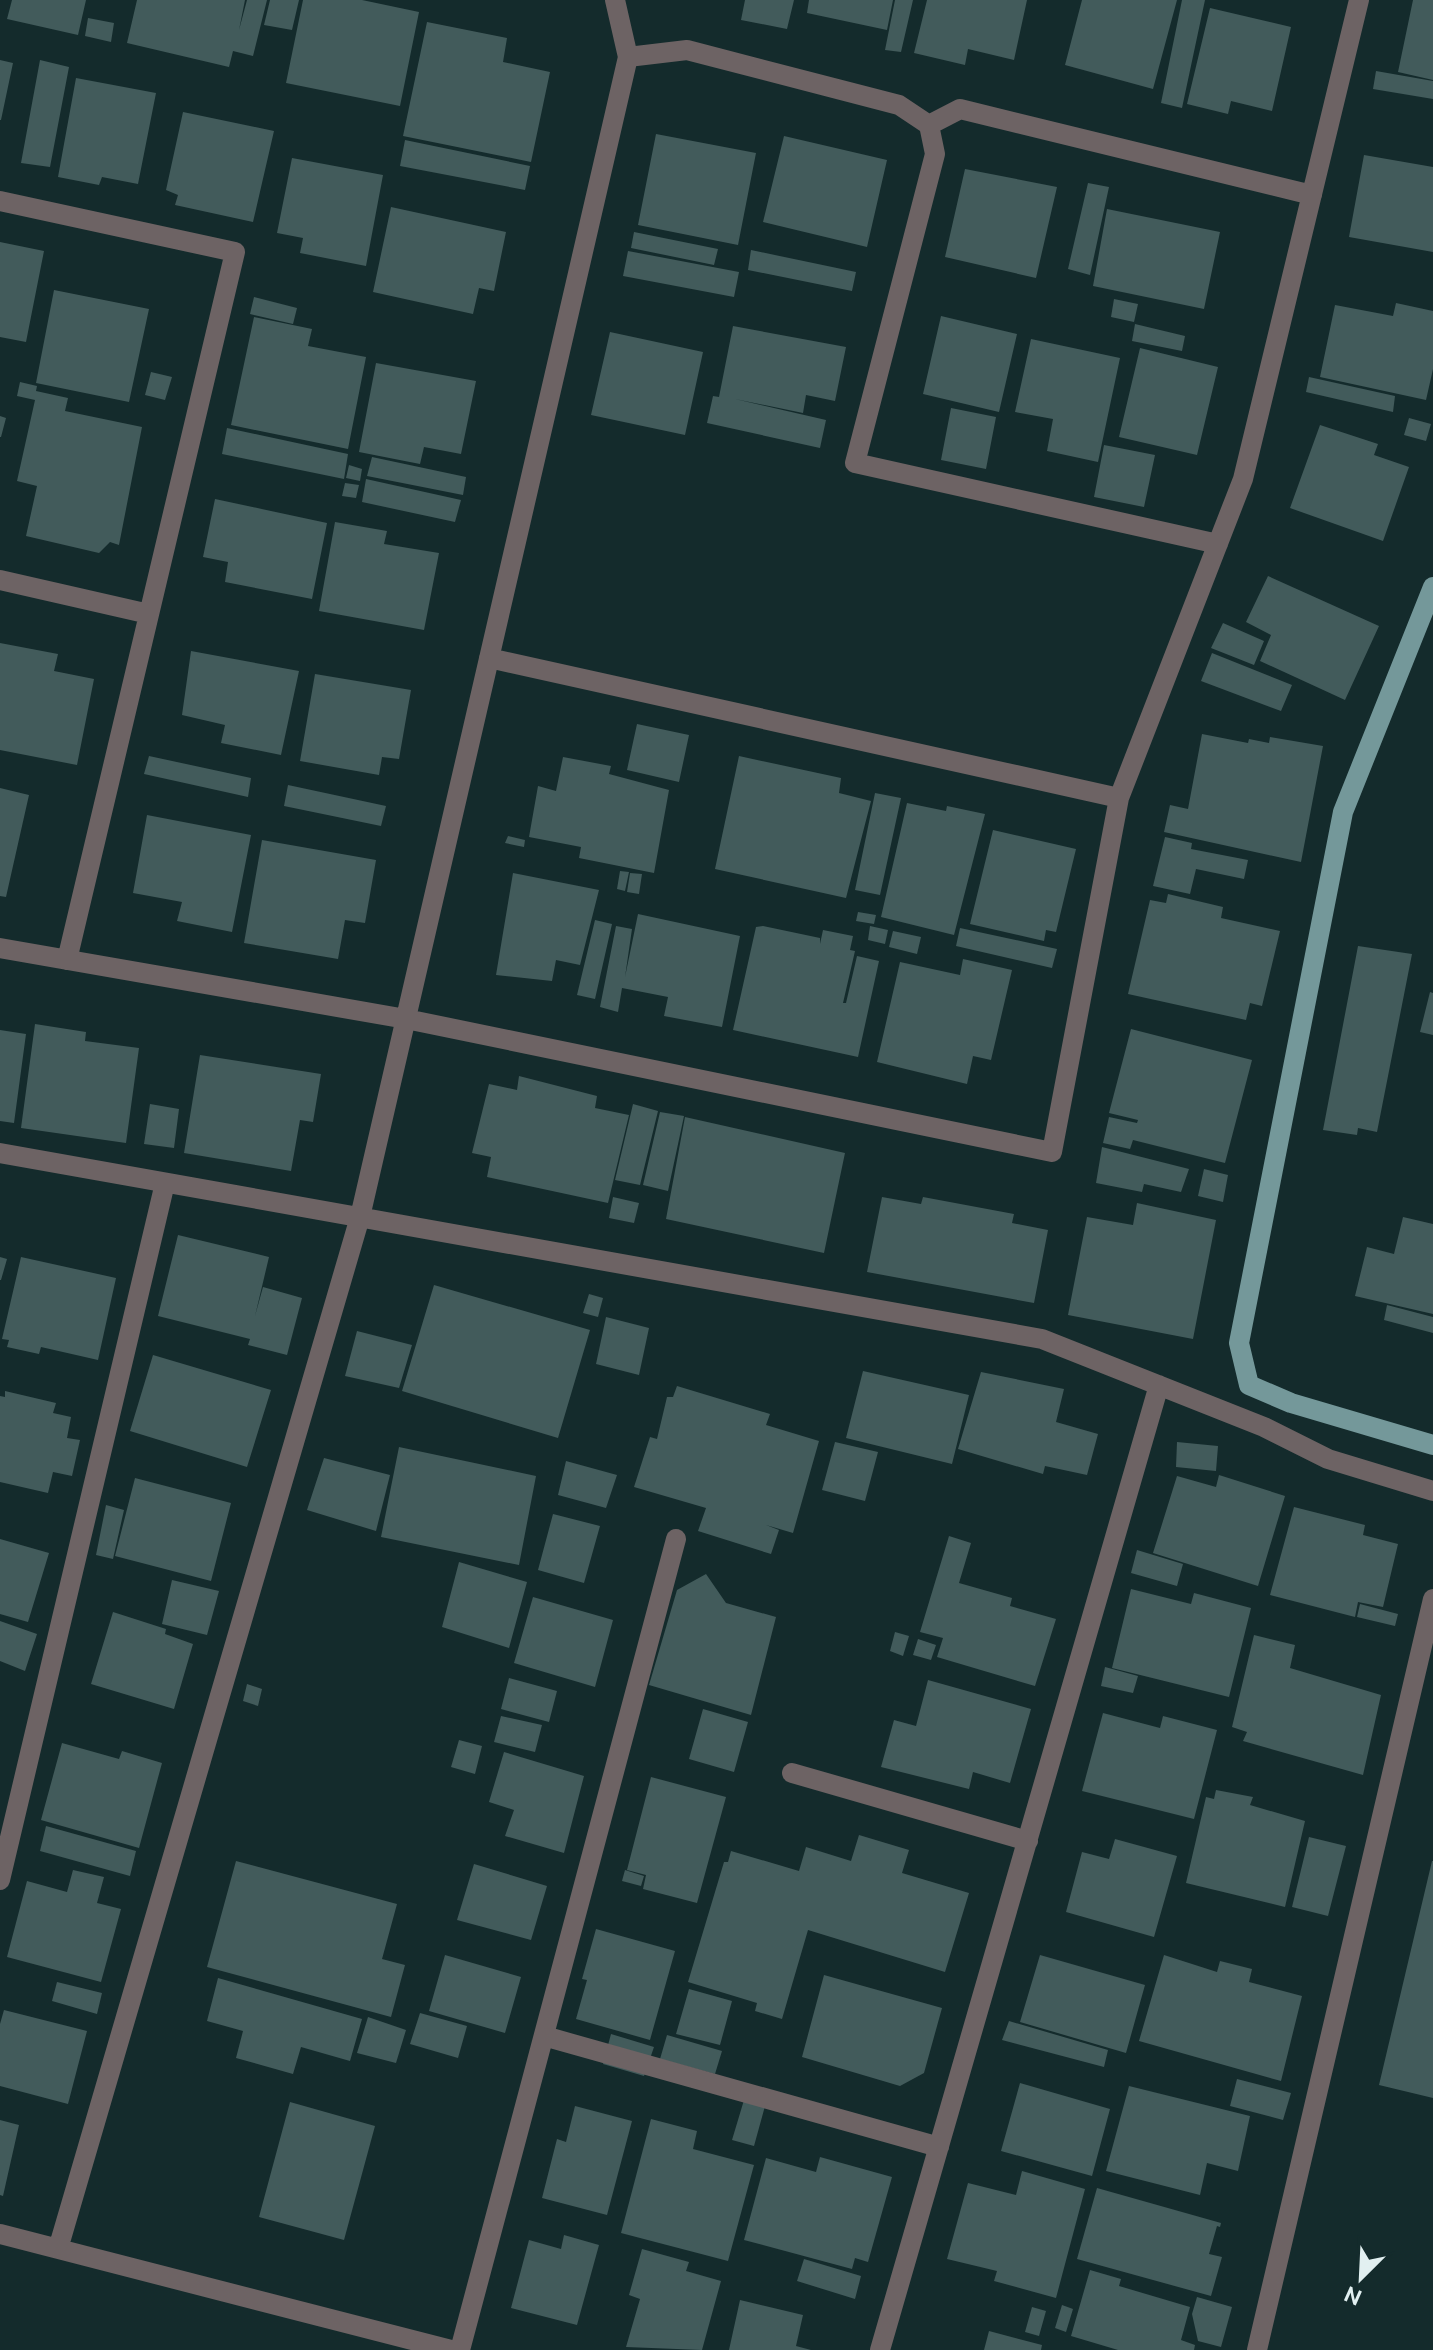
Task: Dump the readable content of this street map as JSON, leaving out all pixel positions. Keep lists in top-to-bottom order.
{
  "north": "bottom left"
}
